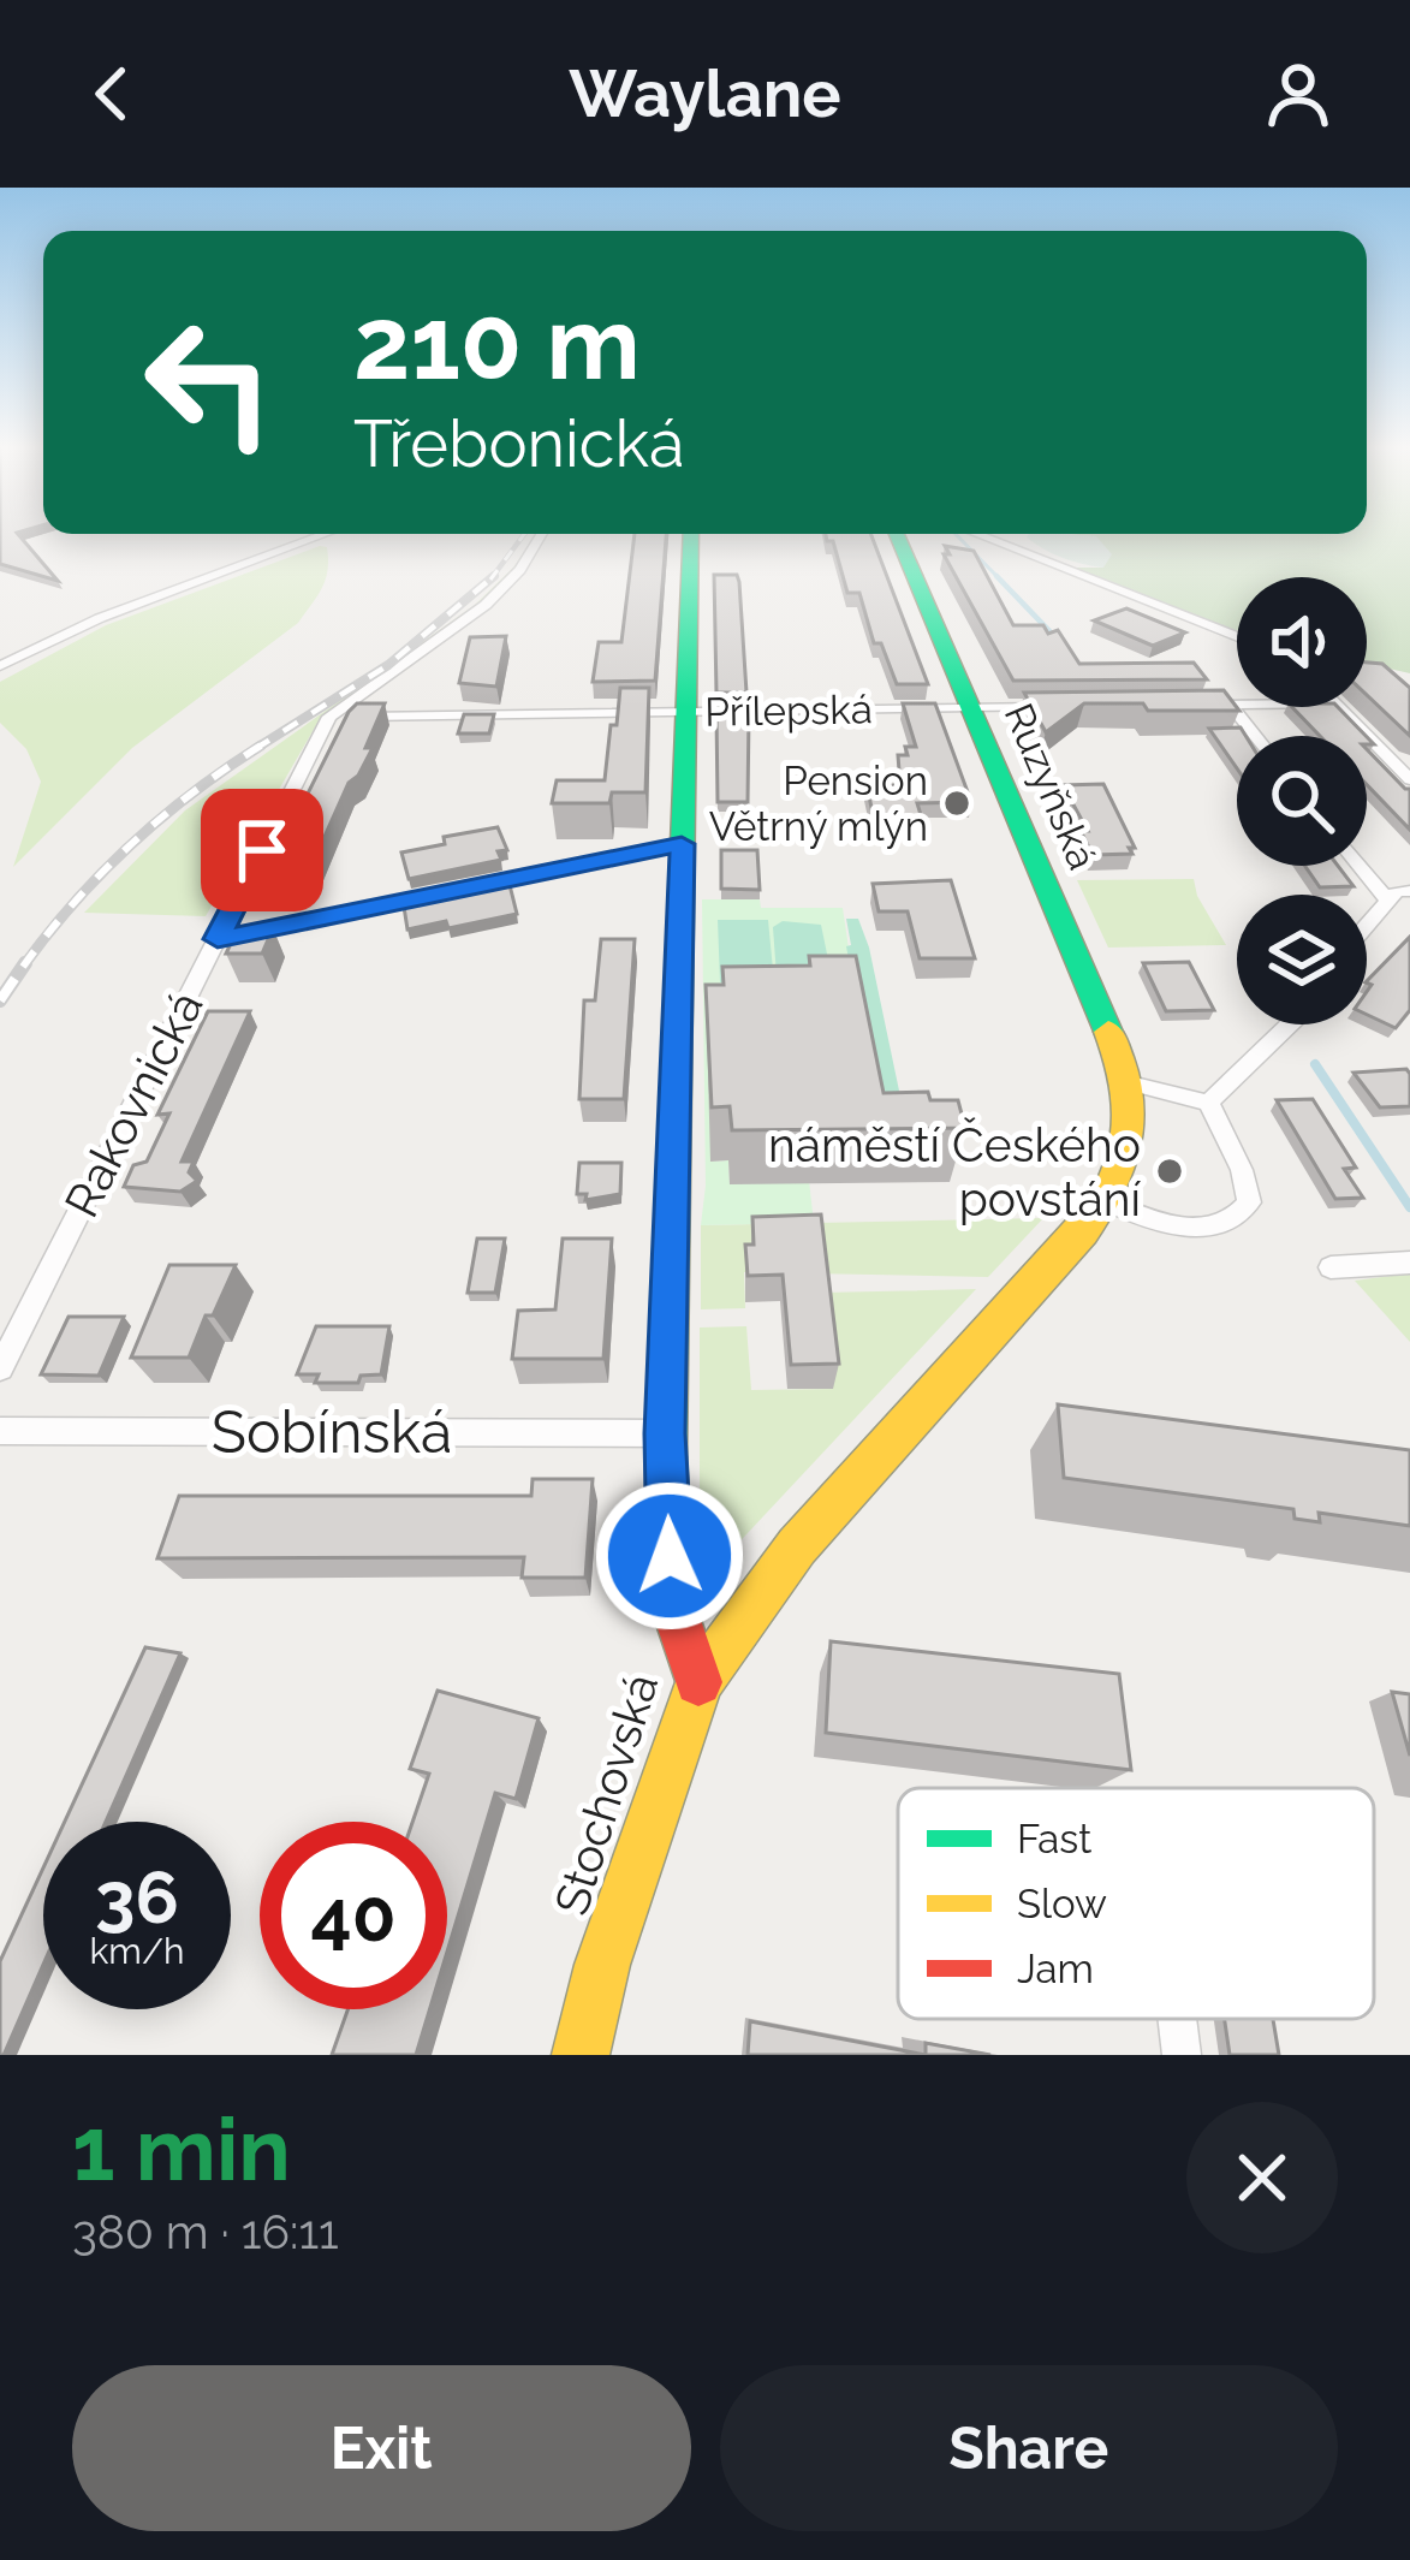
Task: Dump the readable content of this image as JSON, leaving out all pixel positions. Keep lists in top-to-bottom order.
{
  "streets": {
    "street": [
      "Přílepská",
      "Ruzyňská",
      "Rakovnická",
      "Sobínská",
      "Stochovská"
    ]
  },
  "crossings": [
    ["Přílepská", "Ruzyňská"],
    ["Přílepská", "Rakovnická"],
    ["Přílepská", "Stochovská"],
    ["Sobínská", "Stochovská"]
  ],
  "places": ["Pension Větrný mlýn", "náměstí Českého povstání"],
  "legend": ["Fast", "Slow", "Jam"],
  "page": {
    "header": "Waylane",
    "turn": ["210 m", "Třebonická"],
    "speed": "36 km/h",
    "limit": "40",
    "heading": ["1 min", "380 m · 16:11"],
    "buttons": ["Exit", "Share"]
  }
}
